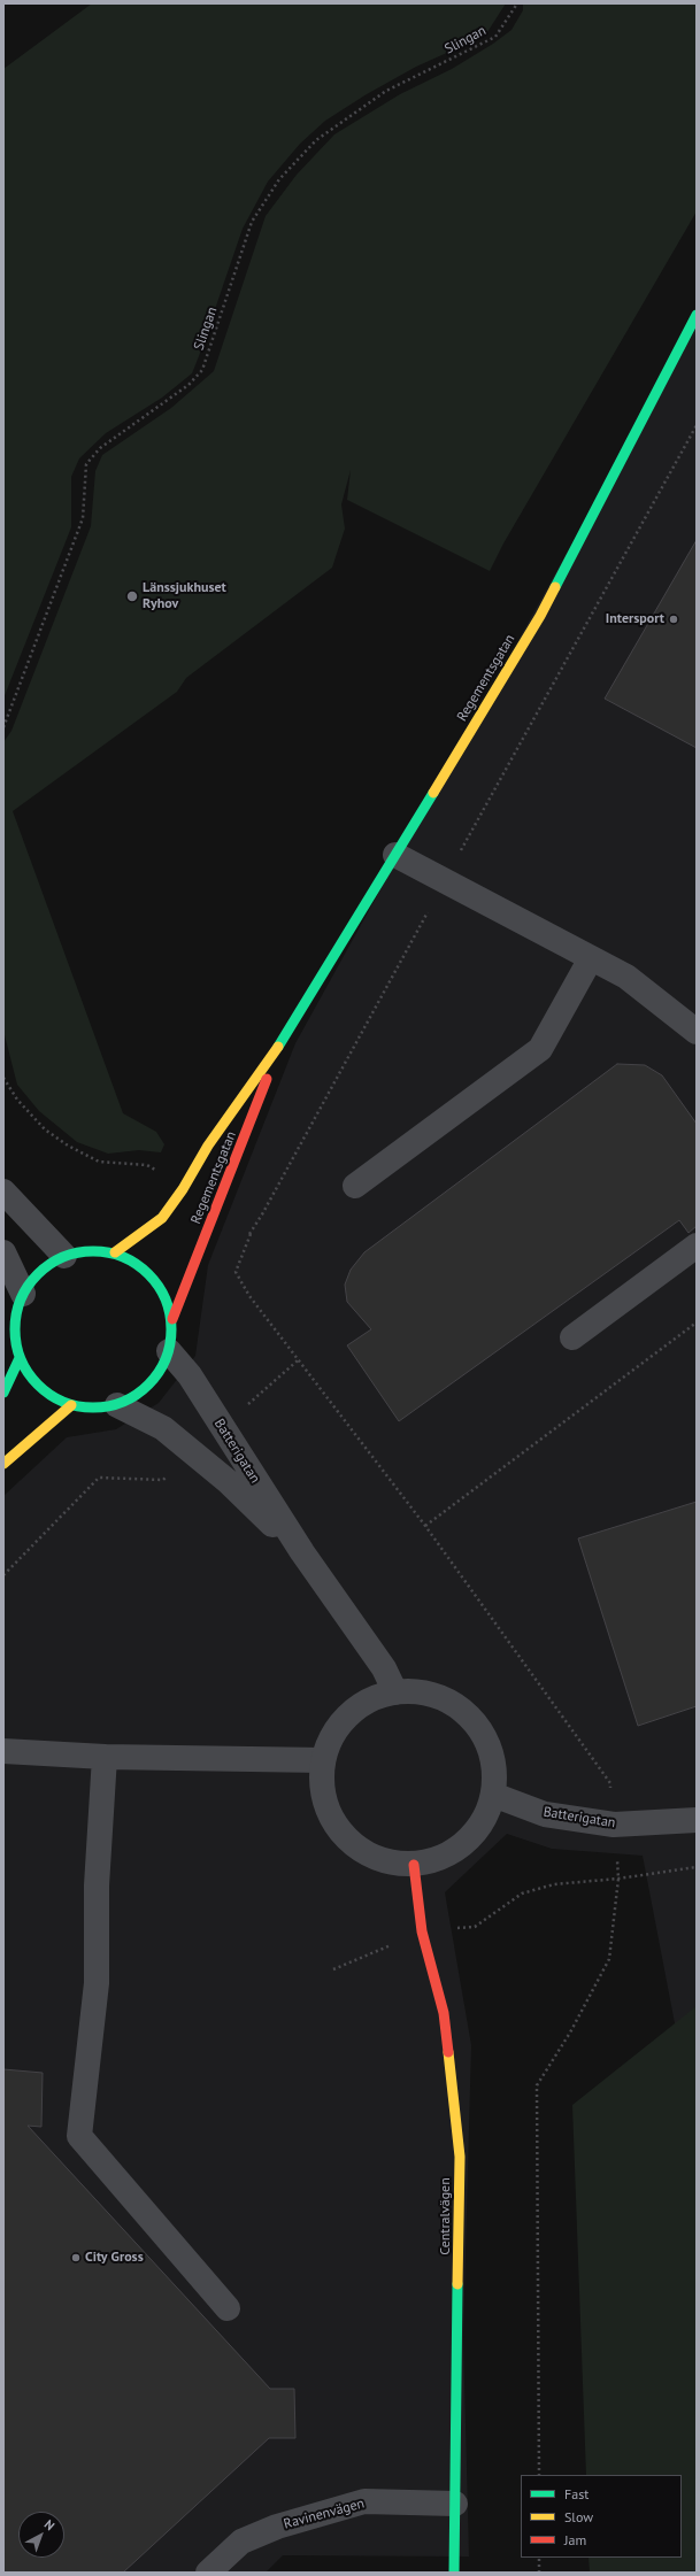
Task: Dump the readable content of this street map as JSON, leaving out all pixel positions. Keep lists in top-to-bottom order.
{
  "streets": {
    "street": [
      "Regementsgatan",
      "Batterigatan",
      "Centralvägen",
      "Ravinenvägen"
    ],
    "path": ["Slingan"]
  },
  "crossings": [
    ["Regementsgatan", "Batterigatan"],
    ["Centralvägen", "Ravinenvägen"]
  ],
  "places": ["Länssjukhuset Ryhov", "Intersport", "City Gross"],
  "legend": ["Fast", "Slow", "Jam"],
  "north": "top right"
}
